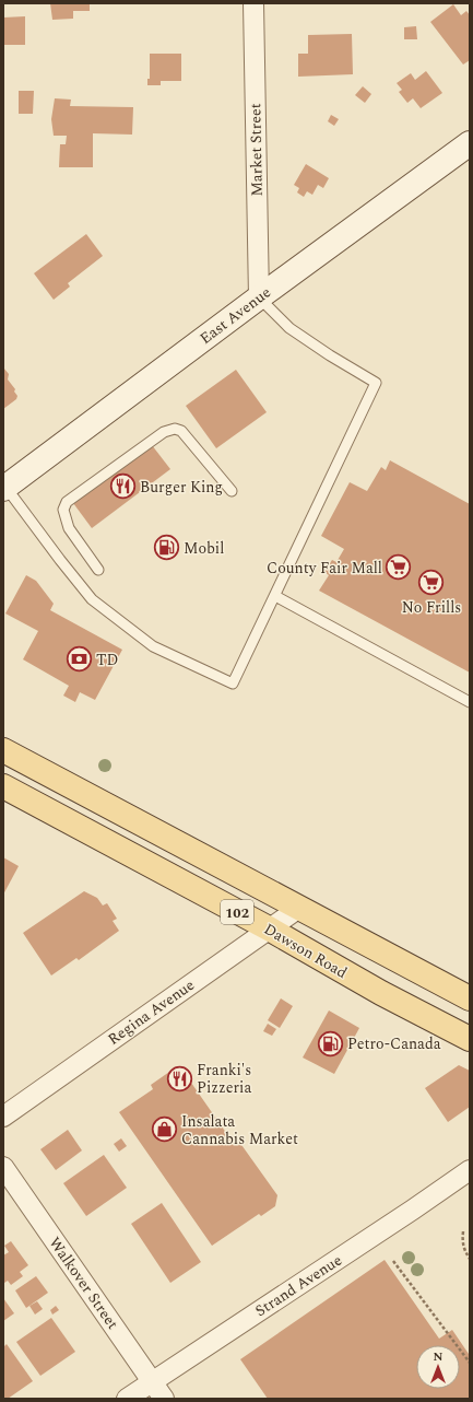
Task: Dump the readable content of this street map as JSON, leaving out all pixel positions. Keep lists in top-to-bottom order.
{
  "streets": {
    "main road": ["102", "Dawson Road"],
    "street": [
      "Market Street",
      "East Avenue",
      "Regina Avenue",
      "Walkover Street",
      "Strand Avenue"
    ]
  },
  "crossings": [
    ["Market Street", "East Avenue"],
    ["102", "Regina Avenue"],
    ["Dawson Road", "Regina Avenue"],
    ["Walkover Street", "Strand Avenue"]
  ],
  "places": {
    "restaurant": ["Burger King", "Franki's Pizzeria"],
    "fuel station": ["Mobil", "Petro-Canada"],
    "supermarket": ["County Fair Mall", "No Frills"],
    "bank": ["TD"],
    "shop": ["Insalata Cannabis Market"]
  },
  "north": "top"
}
